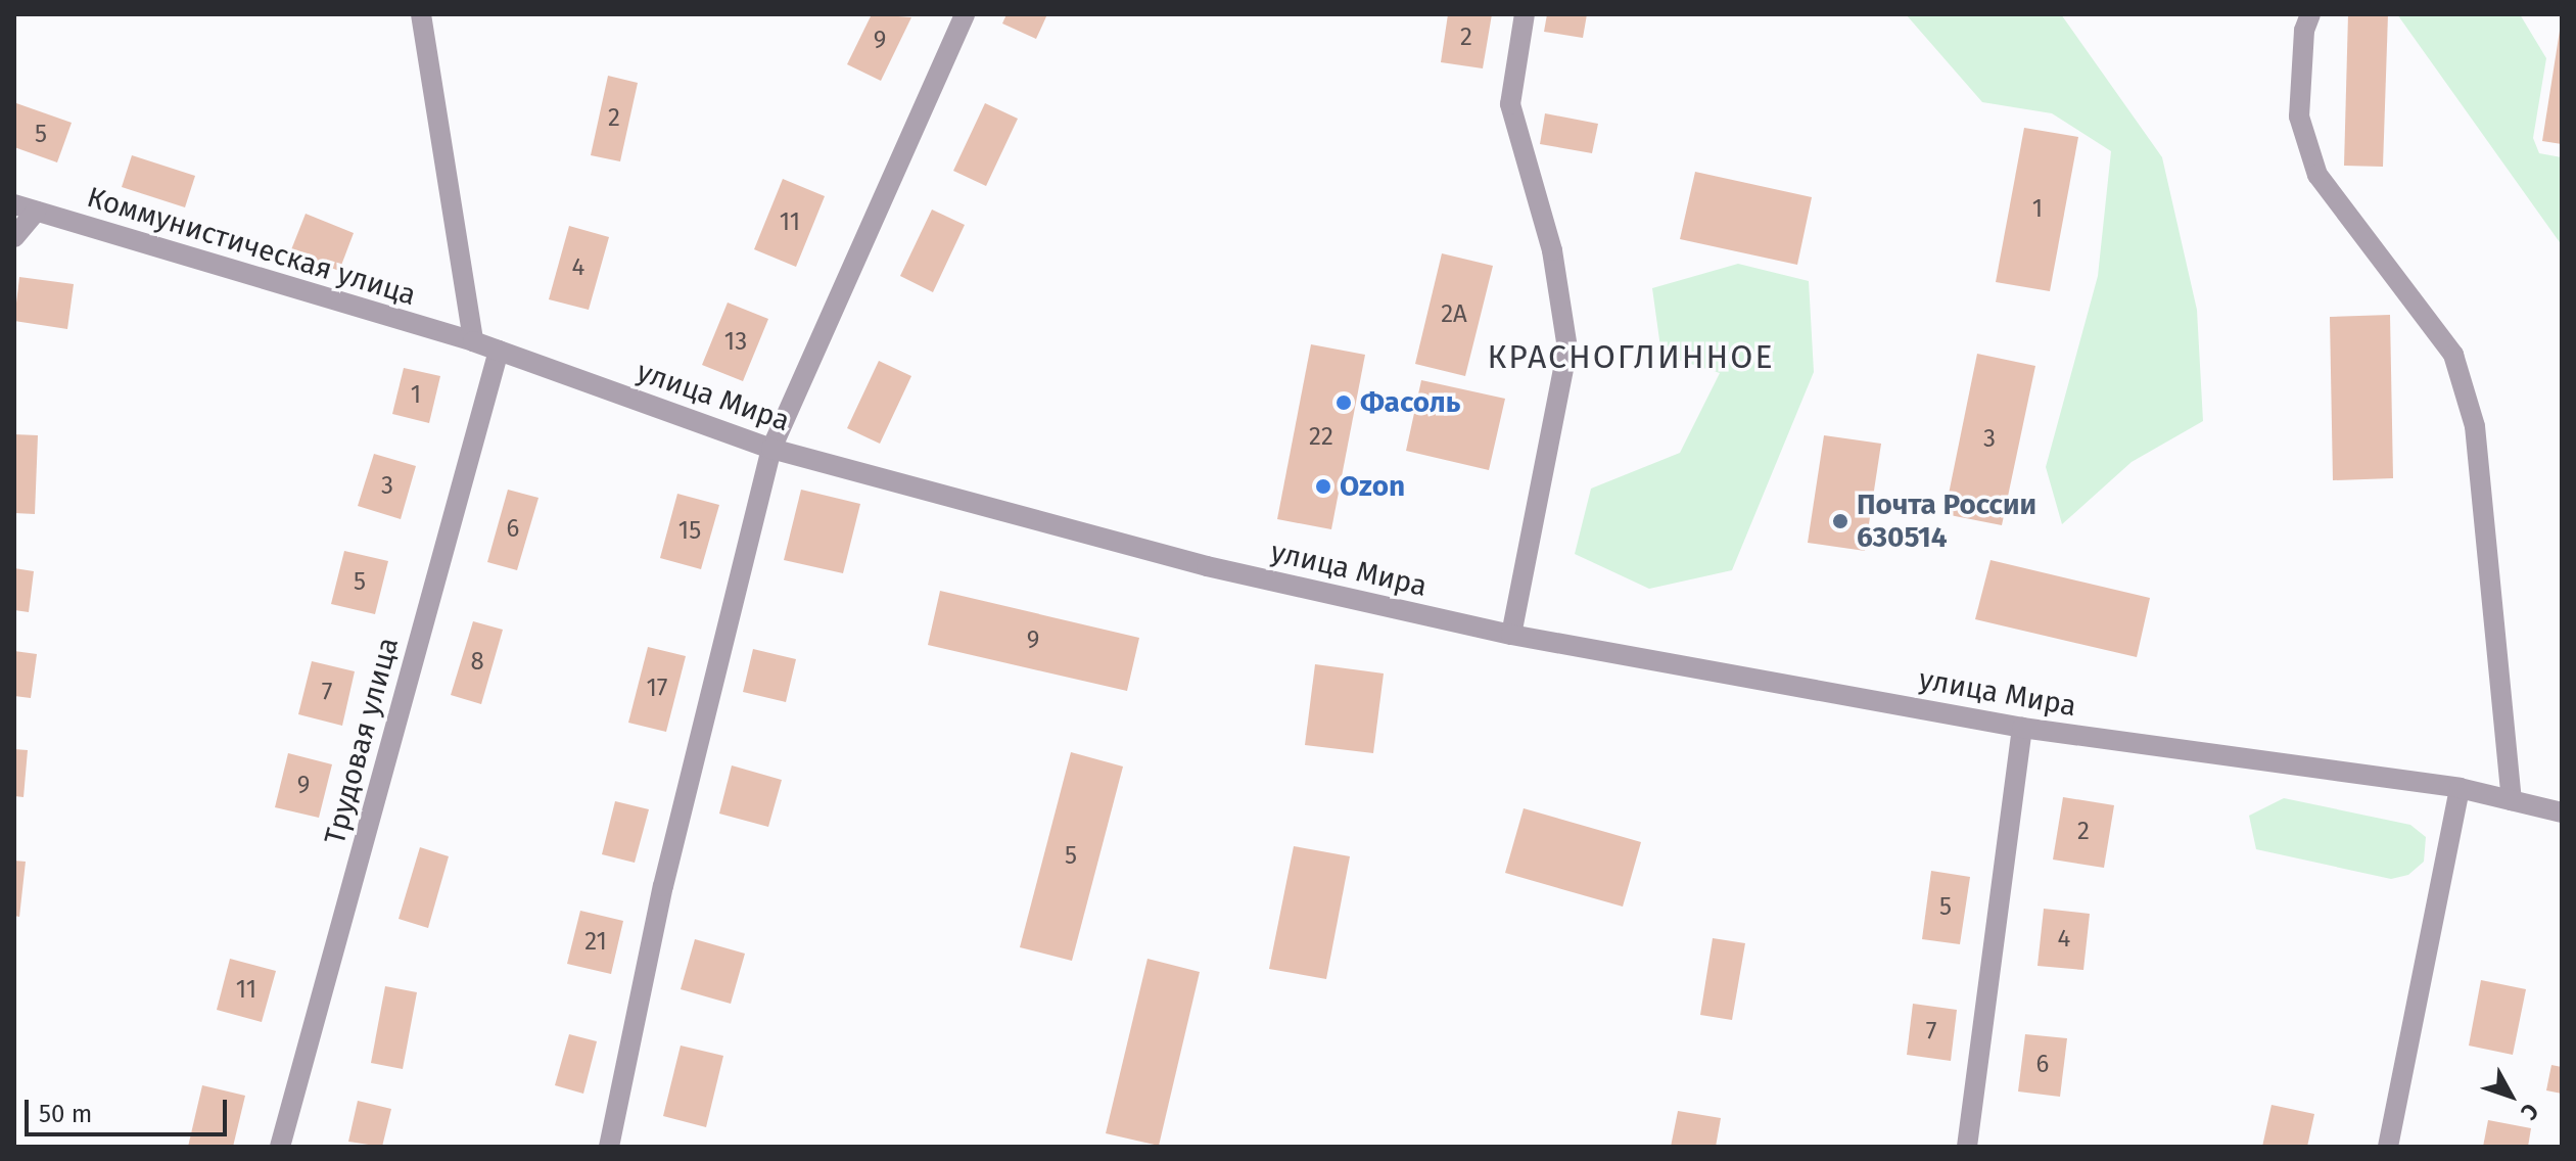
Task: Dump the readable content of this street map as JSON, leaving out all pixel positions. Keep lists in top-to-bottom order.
{
  "streets": {
    "street": ["Коммунистическая улица", "улица Мира", "Трудовая улица"]
  },
  "crossings": [
    ["Коммунистическая улица", "улица Мира"],
    ["улица Мира", "Трудовая улица"]
  ],
  "districts": ["КРАСНОГЛИННОЕ"],
  "places": ["Фасоль", "Ozon", "Почта России 630514"],
  "house_numbers": [
    "2",
    "9",
    "2",
    "5",
    "1",
    "11",
    "4",
    "2А",
    "13",
    "1",
    "22",
    "3",
    "3",
    "6",
    "15",
    "5",
    "9",
    "8",
    "17",
    "7",
    "9",
    "2",
    "5",
    "5",
    "4",
    "21",
    "11",
    "7",
    "6"
  ],
  "scale_bar": "50 m",
  "north": "bottom right"
}
